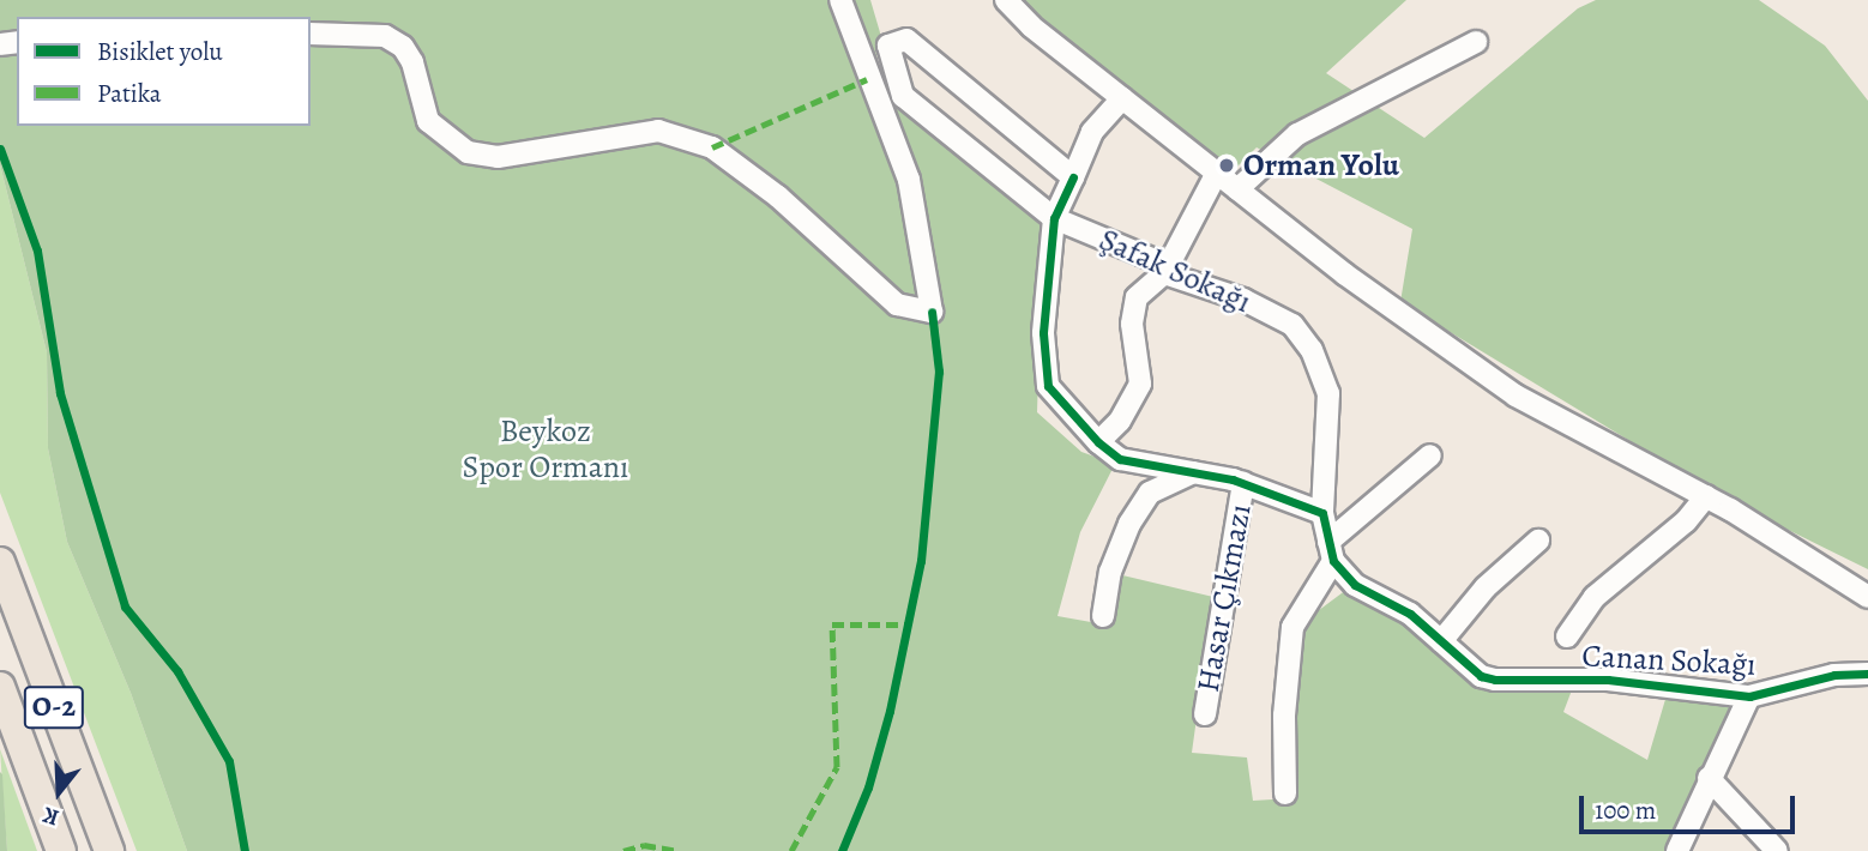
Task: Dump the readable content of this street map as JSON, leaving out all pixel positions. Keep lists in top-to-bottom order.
{
  "streets": {
    "highway": ["O-2"],
    "street": ["Şafak Sokağı", "Hasar Çıkmazı", "Canan Sokağı"]
  },
  "parks": ["Beykoz Spor Ormanı"],
  "places": ["Orman Yolu"],
  "legend": ["Bisiklet yolu", "Patika"],
  "scale_bar": "100 m",
  "north": "bottom"
}
